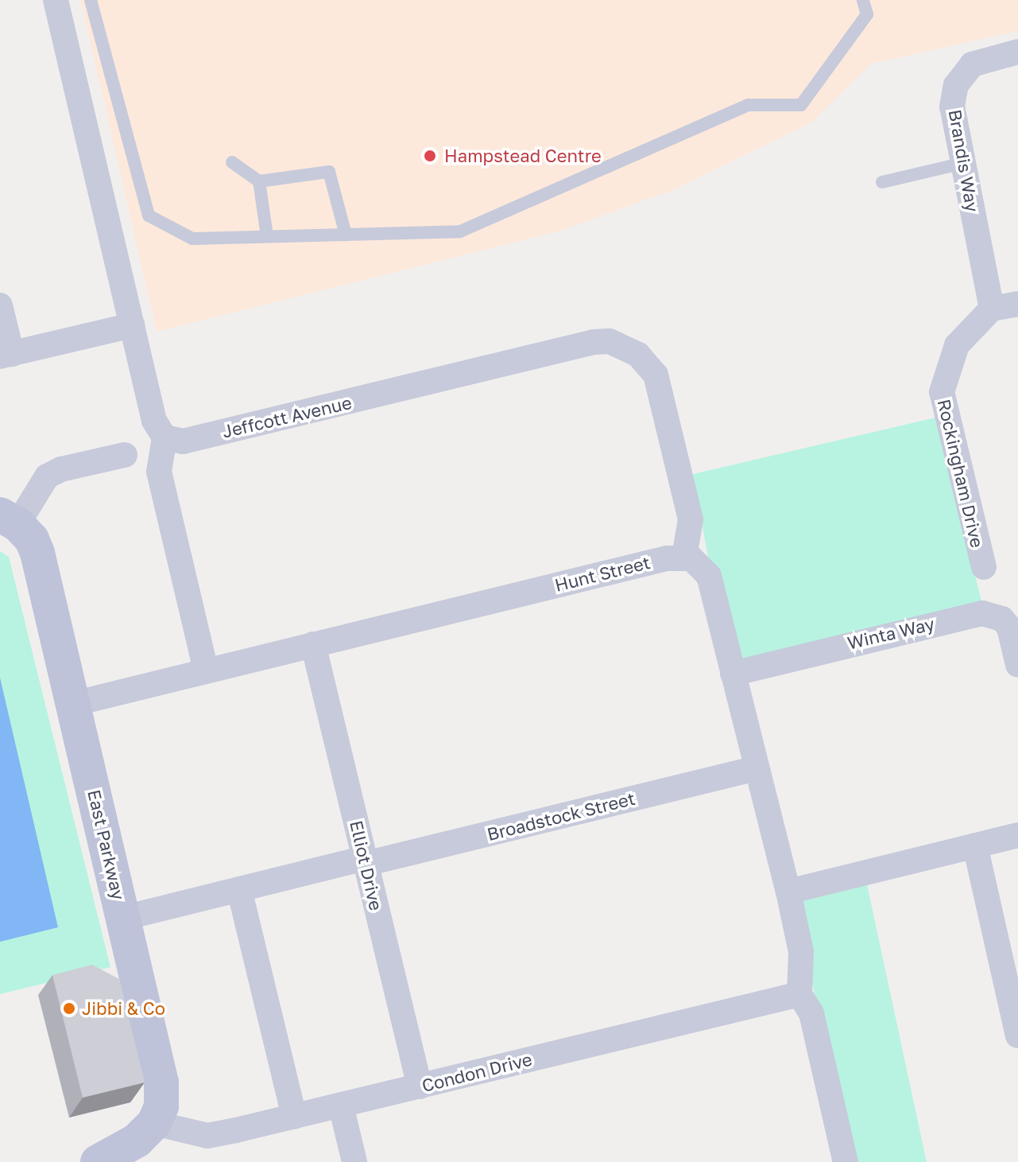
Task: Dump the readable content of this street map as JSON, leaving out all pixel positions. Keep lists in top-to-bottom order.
{
  "streets": {
    "street": [
      "Brandis Way",
      "Jeffcott Avenue",
      "Rockingham Drive",
      "Hunt Street",
      "Winta Way",
      "Broadstock Street",
      "East Parkway",
      "Elliot Drive",
      "Condon Drive"
    ]
  },
  "crossings": [
    ["Brandis Way", "Rockingham Drive"],
    ["Jeffcott Avenue", "Hunt Street"],
    ["Hunt Street", "East Parkway"],
    ["Hunt Street", "Elliot Drive"],
    ["Broadstock Street", "East Parkway"],
    ["Broadstock Street", "Elliot Drive"],
    ["East Parkway", "Condon Drive"],
    ["Elliot Drive", "Condon Drive"]
  ],
  "places": ["Hampstead Centre", "Jibbi & Co"]
}
